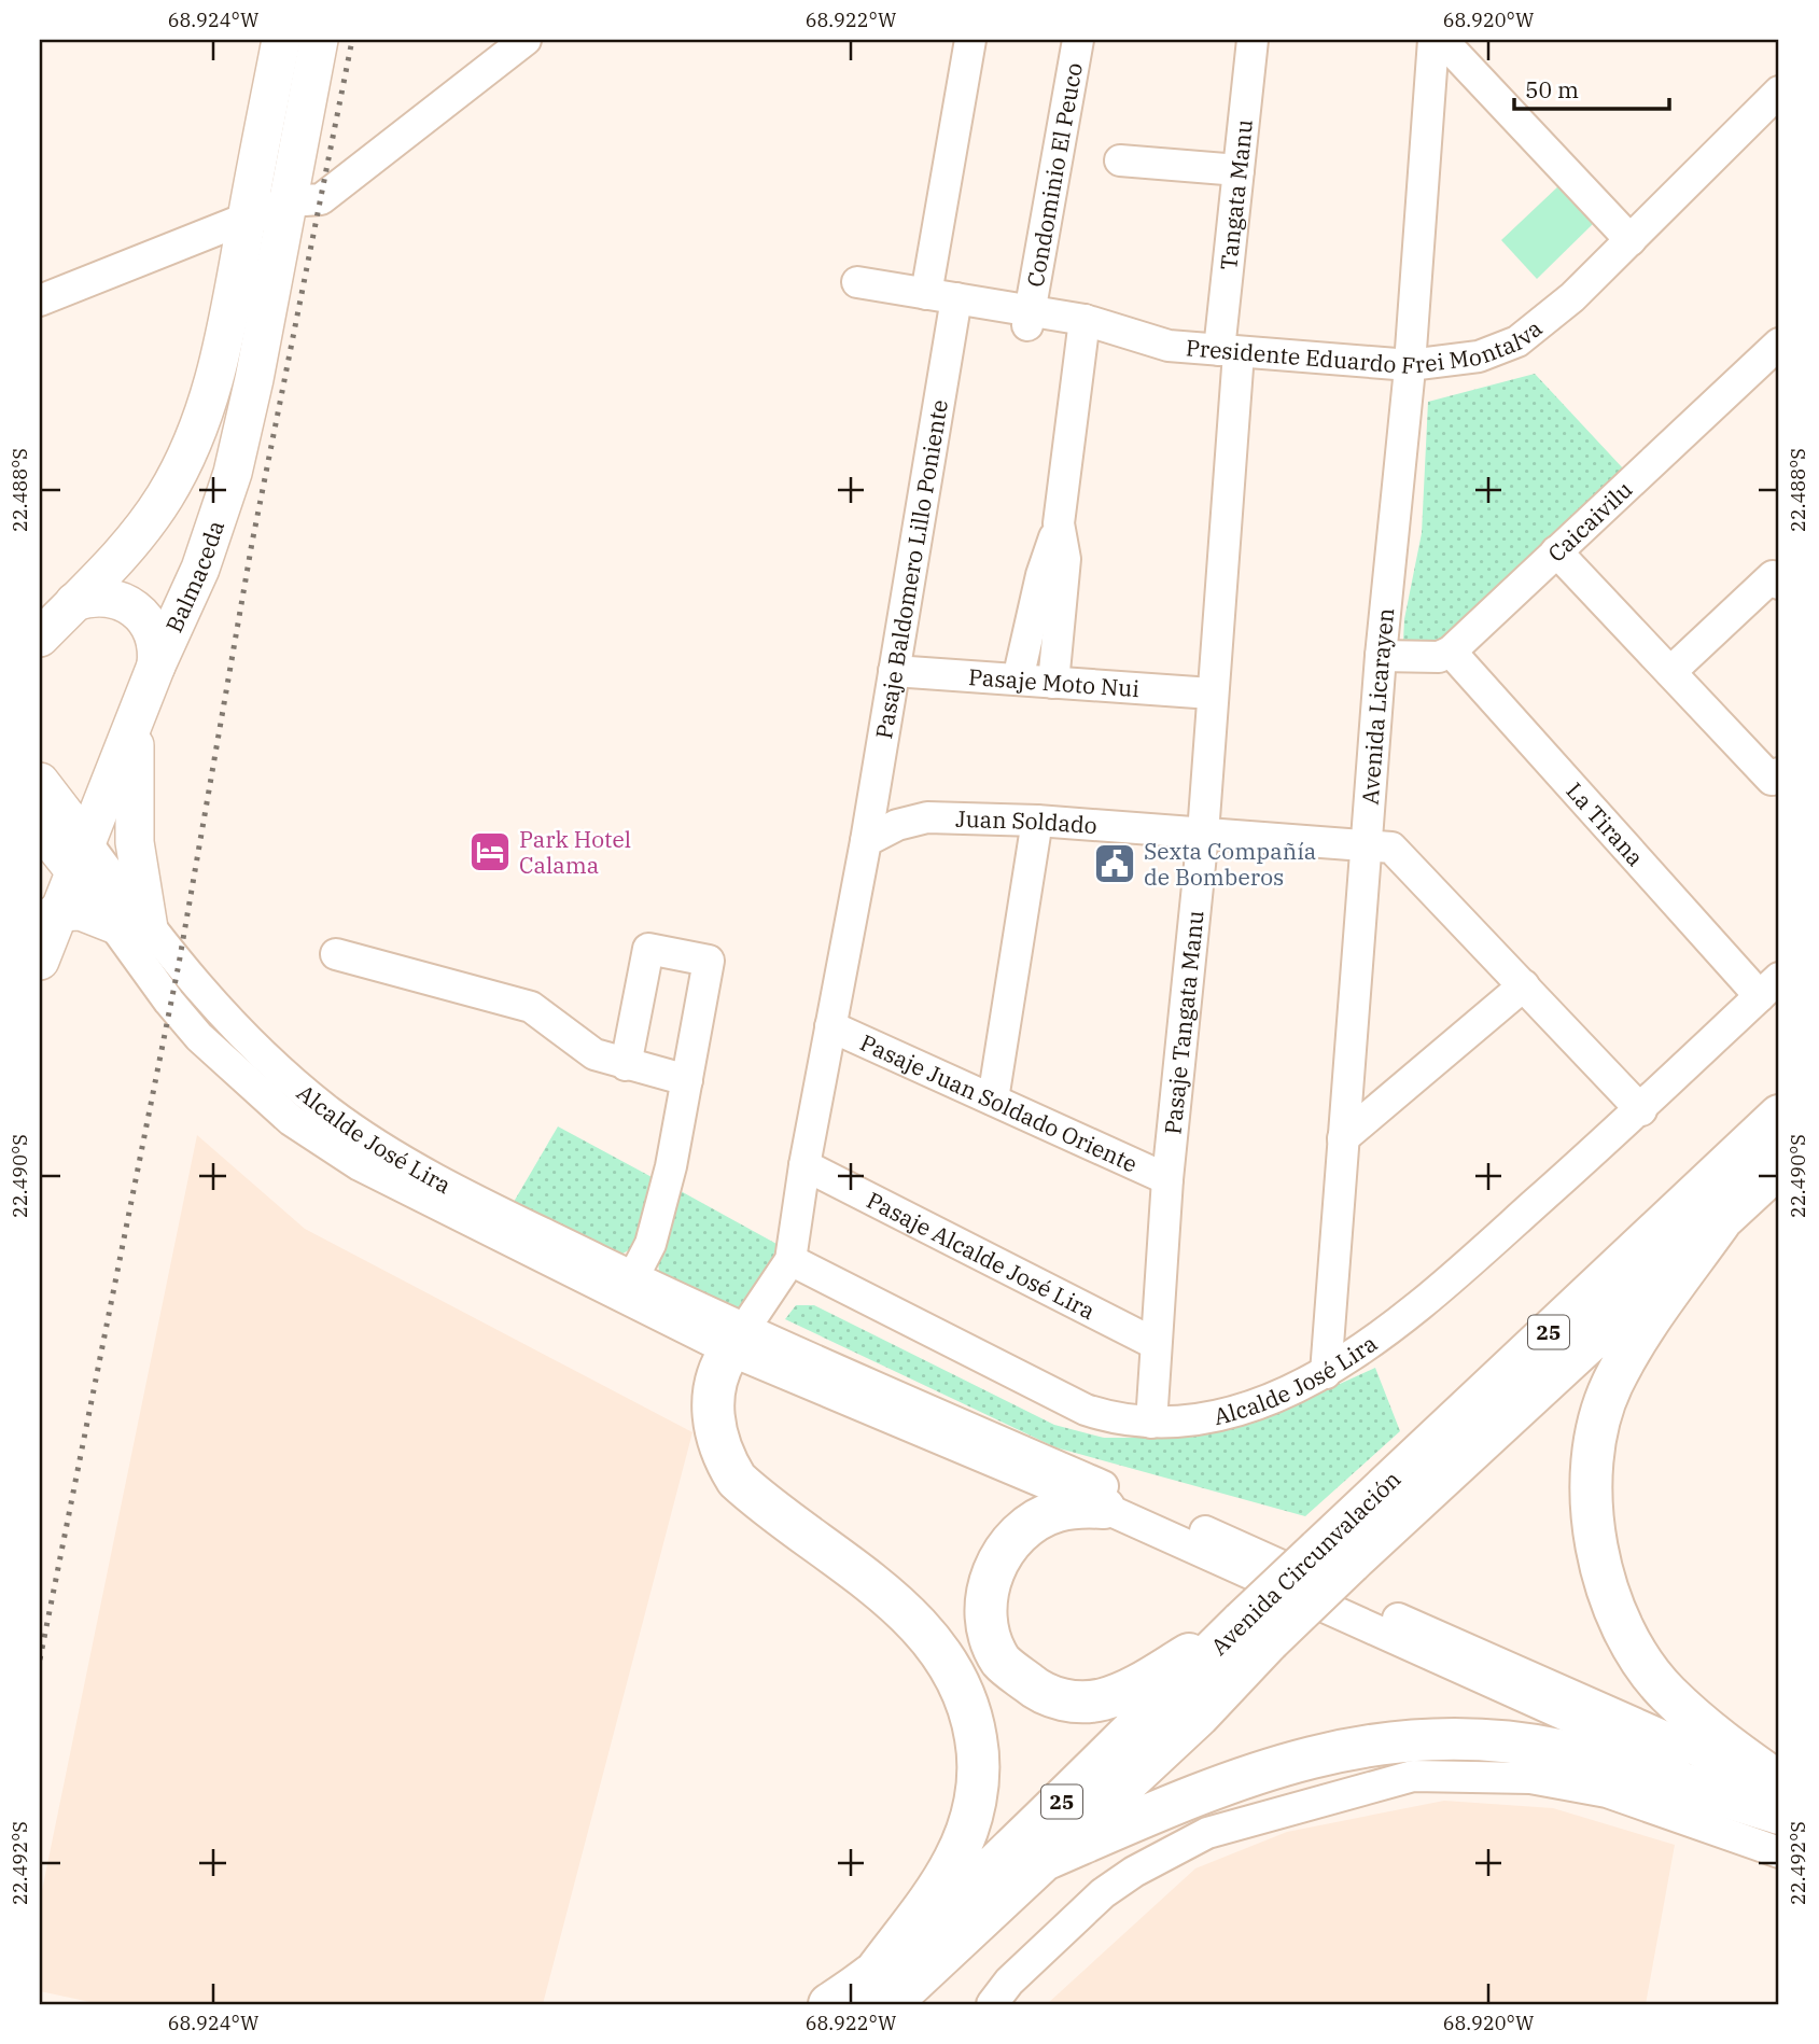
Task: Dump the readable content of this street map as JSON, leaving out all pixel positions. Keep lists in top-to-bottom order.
{
  "streets": {
    "highway": ["25", "Avenida Circunvalación"],
    "main road": ["Balmaceda"],
    "street": [
      "Condominio El Peuco",
      "Tangata Manu",
      "Presidente Eduardo Frei Montalva",
      "Caicaivilu",
      "Pasaje Baldomero Lillo Poniente",
      "Pasaje Moto Nui",
      "Avenida Licarayen",
      "Juan Soldado",
      "La Tirana",
      "Pasaje Tangata Manu",
      "Pasaje Juan Soldado Oriente",
      "Alcalde José Lira",
      "Pasaje Alcalde José Lira"
    ]
  },
  "crossings": [
    ["Condominio El Peuco", "Presidente Eduardo Frei Montalva"],
    ["Tangata Manu", "Presidente Eduardo Frei Montalva"],
    ["Tangata Manu", "Pasaje Tangata Manu"],
    ["Presidente Eduardo Frei Montalva", "Pasaje Baldomero Lillo Poniente"],
    ["Presidente Eduardo Frei Montalva", "Avenida Licarayen"],
    ["Presidente Eduardo Frei Montalva", "Pasaje Tangata Manu"],
    ["Caicaivilu", "La Tirana"],
    ["Pasaje Baldomero Lillo Poniente", "Pasaje Moto Nui"],
    ["Pasaje Baldomero Lillo Poniente", "Juan Soldado"],
    ["Balmaceda", "Alcalde José Lira"],
    ["Pasaje Moto Nui", "Pasaje Tangata Manu"],
    ["Avenida Licarayen", "Juan Soldado"],
    ["Avenida Licarayen", "Alcalde José Lira"],
    ["Juan Soldado", "Pasaje Tangata Manu"],
    ["Juan Soldado", "Alcalde José Lira"],
    ["La Tirana", "Alcalde José Lira"],
    ["Pasaje Tangata Manu", "Pasaje Juan Soldado Oriente"],
    ["Pasaje Tangata Manu", "Alcalde José Lira"],
    ["Pasaje Tangata Manu", "Pasaje Alcalde José Lira"]
  ],
  "places": {
    "hotel": ["Park Hotel Calama"],
    "public building": ["Sexta Compañía de Bomberos"]
  },
  "scale_bar": "50 m",
  "coordinates": [
    "68.924°W",
    "68.922°W",
    "68.920°W",
    "22.488°S",
    "22.490°S",
    "22.492°S"
  ]
}
